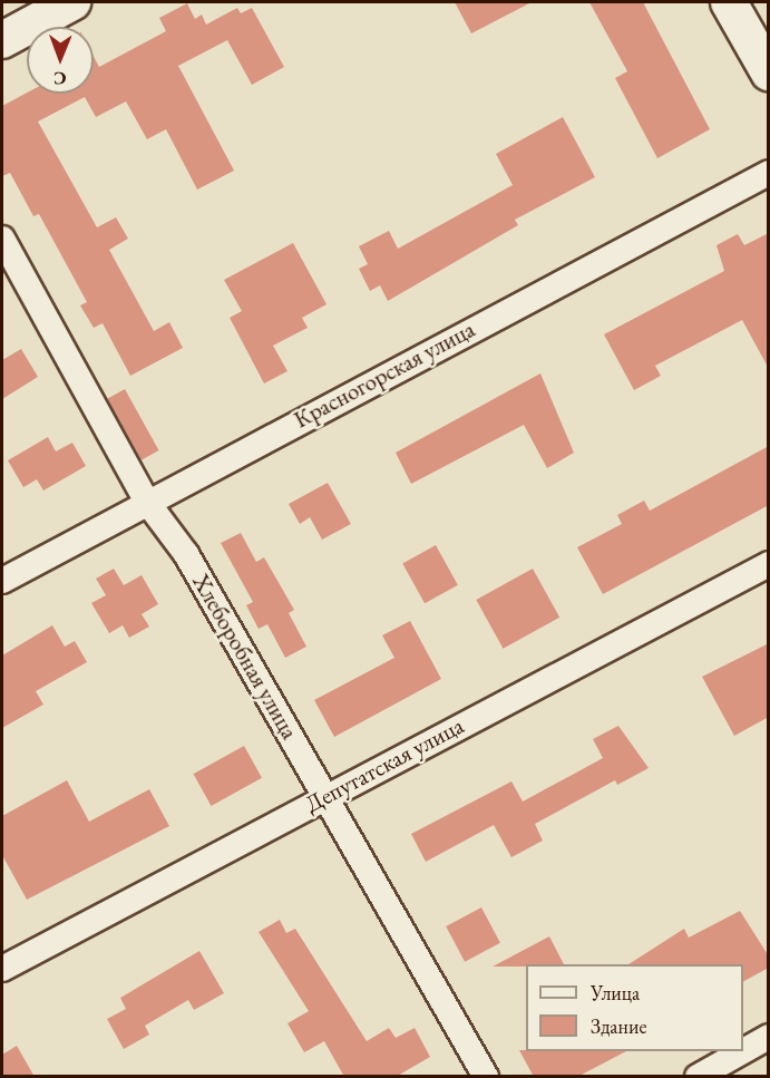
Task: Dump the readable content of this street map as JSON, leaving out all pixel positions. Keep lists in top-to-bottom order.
{
  "streets": {
    "street": ["Красногорская улица", "Хлеборобная улица", "Депутатская улица"]
  },
  "crossings": [
    ["Красногорская улица", "Хлеборобная улица"],
    ["Хлеборобная улица", "Депутатская улица"]
  ],
  "legend": ["Улица", "Здание"],
  "north": "bottom"
}
